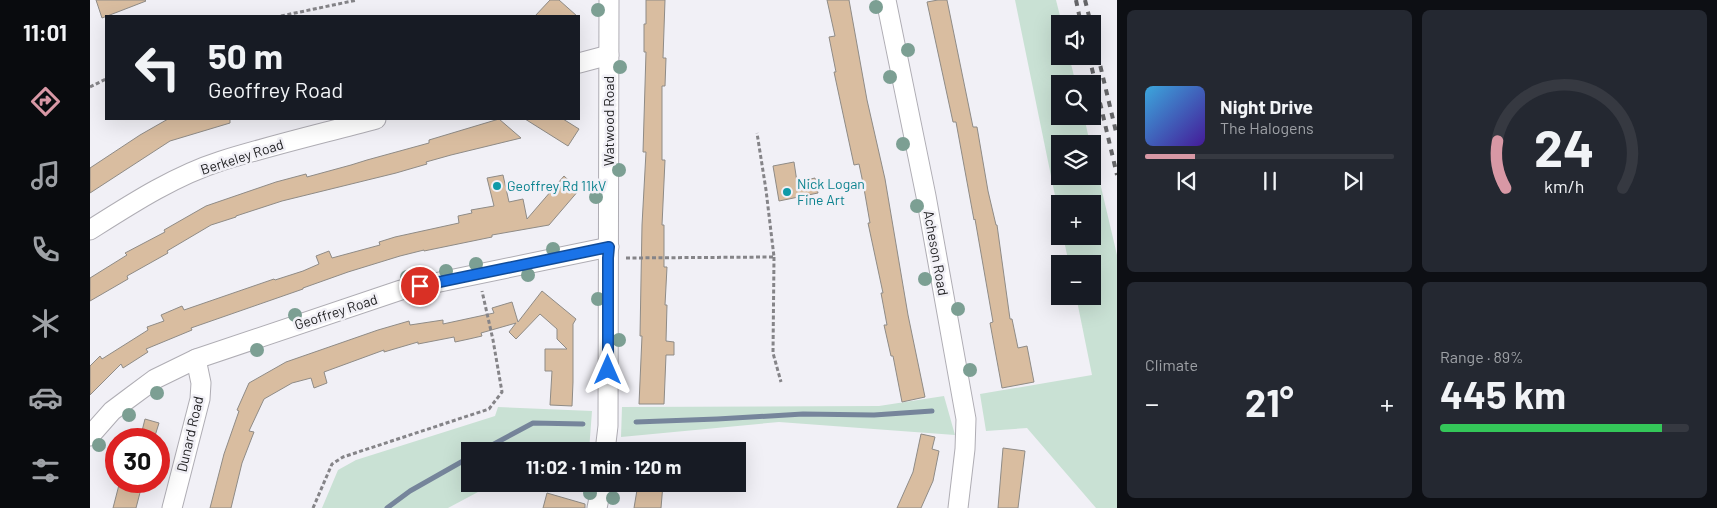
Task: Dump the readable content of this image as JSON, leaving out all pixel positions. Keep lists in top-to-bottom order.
{
  "streets": {
    "street": [
      "Watwood Road",
      "Berkeley Road",
      "Acheson Road",
      "Geoffrey Road",
      "Dunard Road"
    ]
  },
  "crossings": [
    ["Watwood Road", "Geoffrey Road"],
    ["Geoffrey Road", "Dunard Road"]
  ],
  "places": ["Geoffrey Rd 11kV", "Nick Logan Fine Art"],
  "page": {
    "tabs": "11:01",
    "map_buttons": ["+", "−"],
    "turn": ["50 m", "Geoffrey Road"],
    "song": ["Night Drive", "The Halogens"],
    "tile": [
      "Climate",
      ["Range · 89%", "445 km"]
    ],
    "heat": ["−", "21°", "+"],
    "limit": "30",
    "trip": "11:02 · 1 min · 120 m",
    "gauge": ["24", "km/h"]
  }
}
